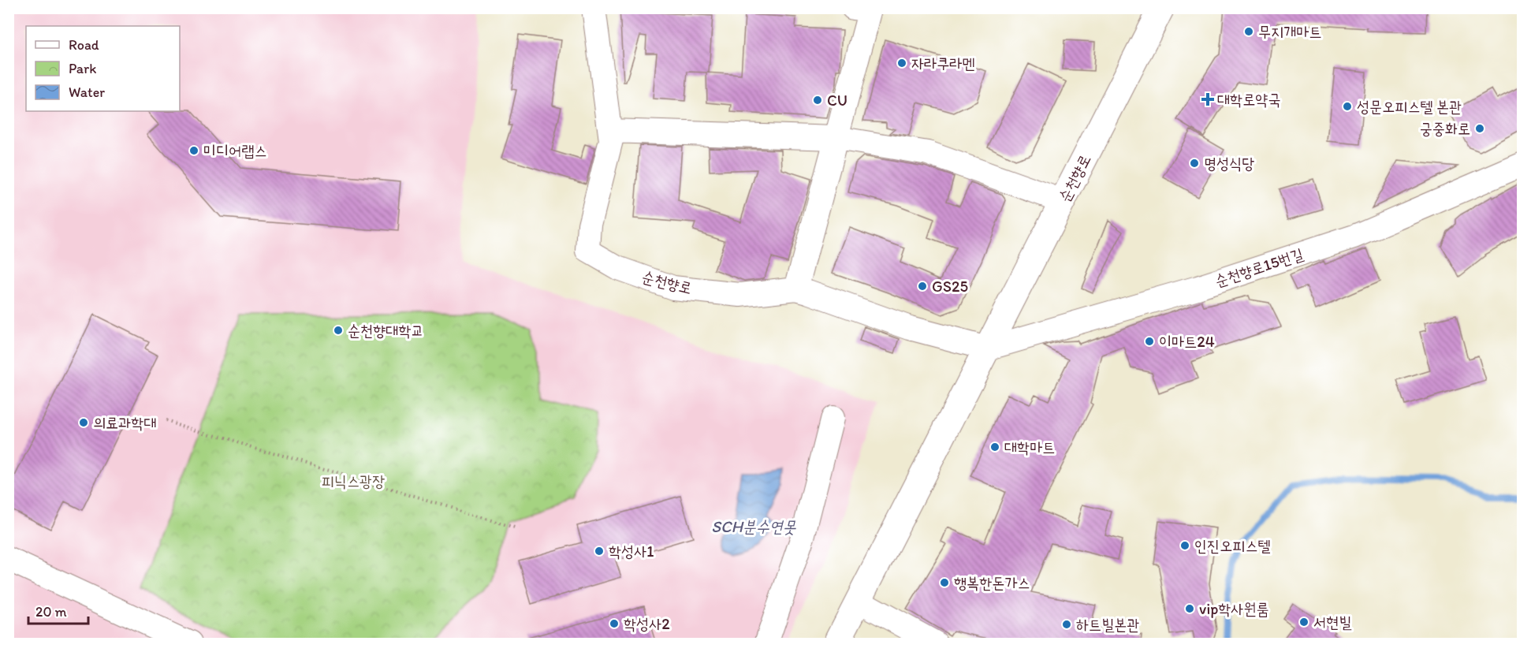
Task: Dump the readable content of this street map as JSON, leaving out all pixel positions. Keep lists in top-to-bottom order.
{
  "streets": {
    "main road": ["순천향로"],
    "street": ["순천향로15번길"]
  },
  "crossings": [
    ["순천향로", "순천향로15번길"]
  ],
  "water": ["SCH분수연못"],
  "parks": ["피닉스광장"],
  "places": {
    "other": [
      "무지개마트",
      "자라쿠라멘",
      "CU",
      "성문오피스텔 본관",
      "궁중화로",
      "미디어랩스",
      "명성식당",
      "GS25",
      "순천향대학교",
      "이마트24",
      "의료과학대",
      "대학마트",
      "인진오피스텔",
      "학성사1",
      "행복한돈가스",
      "vip학사원룸",
      "서현빌",
      "학성사2",
      "하트빌본관"
    ],
    "health": ["대학로약국"]
  },
  "legend": ["Road", "Park", "Water"],
  "scale_bar": "20 m"
}
